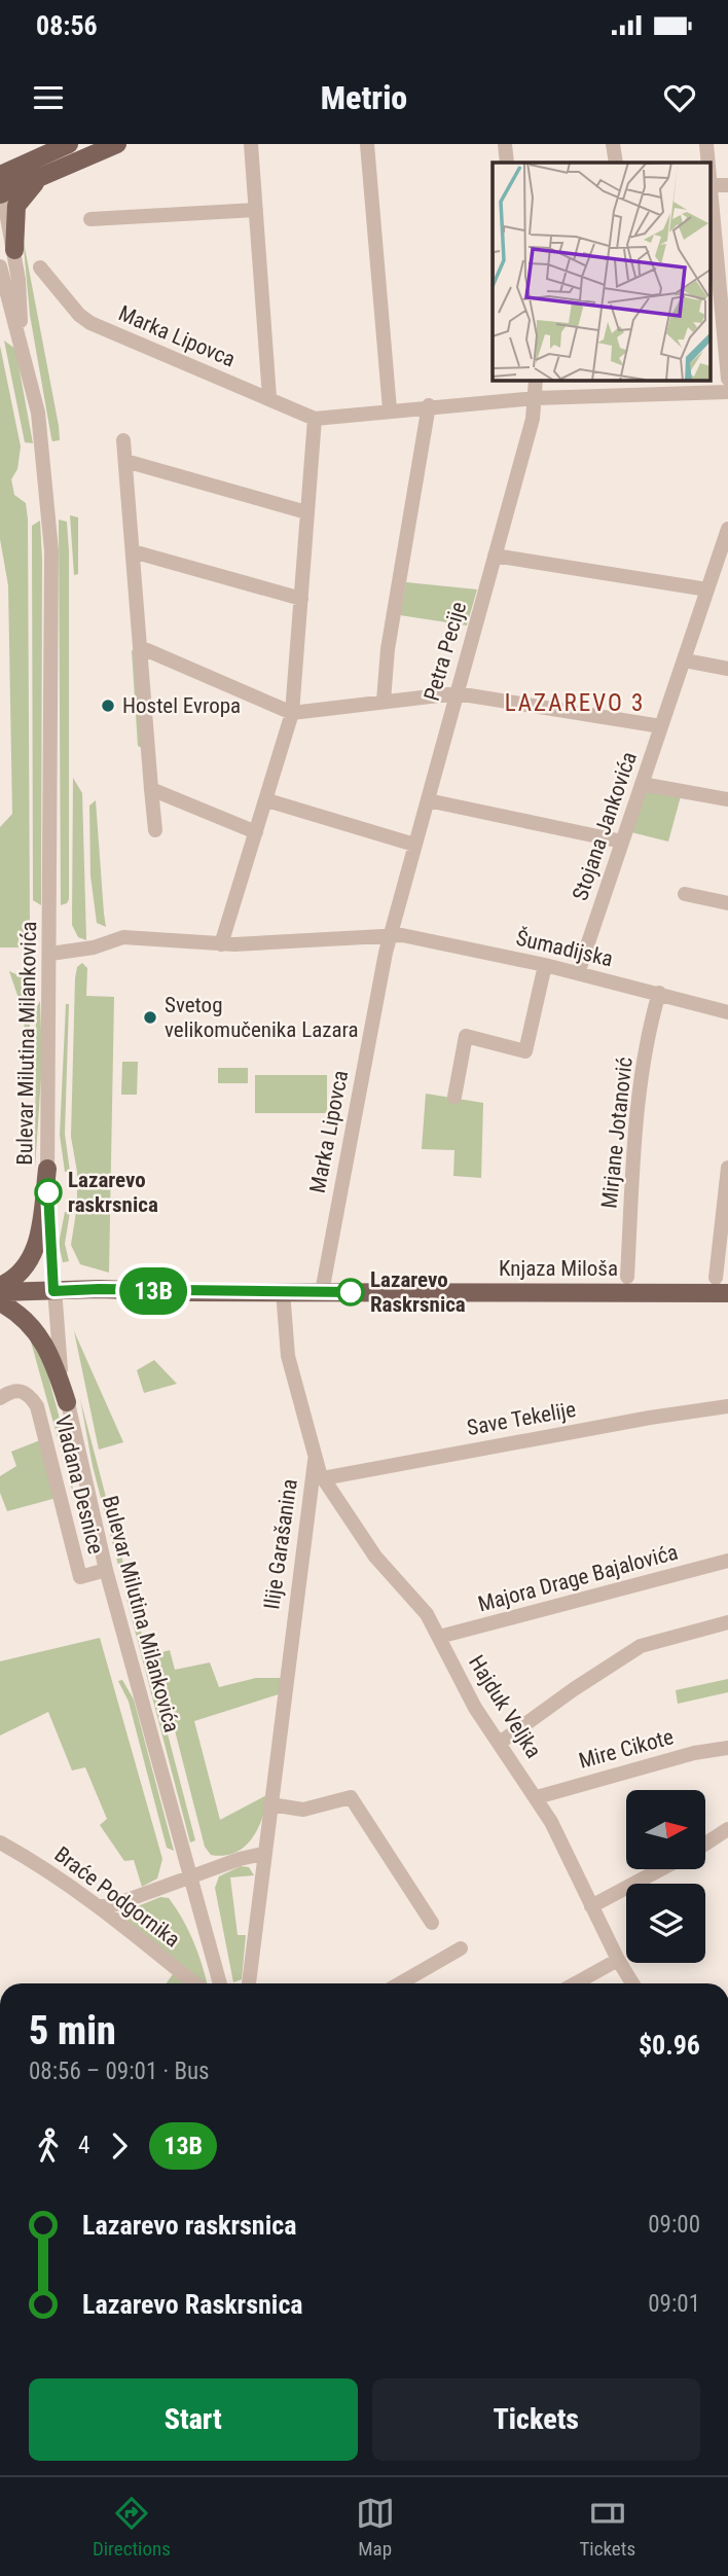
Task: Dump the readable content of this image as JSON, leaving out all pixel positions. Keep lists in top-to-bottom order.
{
  "streets": {
    "main road": ["Knjaza Miloša"],
    "street": [
      "Marka Lipovca",
      "Petra Pecije",
      "Stojana Jankovića",
      "Šumadijska",
      "Bulevar Milutina Milankovića",
      "Mirjane Jotanović",
      "Save Tekelije",
      "Vladana Desnice",
      "Ilije Garašanina",
      "Majora Drage Bajalovića",
      "Hajduk Veljka",
      "Mire Cikote",
      "Braće Podgornika"
    ]
  },
  "crossings": [
    ["Marka Lipovca", "Petra Pecije"],
    ["Marka Lipovca", "Šumadijska"],
    ["Marka Lipovca", "Knjaza Miloša"],
    ["Petra Pecije", "Šumadijska"],
    ["Stojana Jankovića", "Šumadijska"],
    ["Šumadijska", "Mirjane Jotanović"],
    ["Bulevar Milutina Milankovića", "Knjaza Miloša"],
    ["Bulevar Milutina Milankovića", "Vladana Desnice"],
    ["Knjaza Miloša", "Ilije Garašanina"],
    ["Save Tekelije", "Hajduk Veljka"],
    ["Ilije Garašanina", "Hajduk Veljka"],
    ["Majora Drage Bajalovića", "Hajduk Veljka"],
    ["Hajduk Veljka", "Mire Cikote"]
  ],
  "districts": ["LAZAREVO 3"],
  "places": [
    "Hostel Evropa",
    "Svetog velikomučenika Lazara",
    "Lazarevo raskrsnica",
    "Lazarevo Raskrsnica"
  ],
  "lines": ["bus line 13B"],
  "north": "right",
  "page": {
    "status": "08:56",
    "header": "Metrio",
    "on_map": "13B",
    "heading": ["5 min", "08:56 – 09:01 · Bus", "$0.96"],
    "legs": ["4", "13B"],
    "list": [
      {
        "name": "Lazarevo raskrsnica",
        "value": "09:00"
      },
      {
        "name": "Lazarevo Raskrsnica",
        "value": "09:01"
      }
    ],
    "buttons": ["Start", "Tickets"],
    "tabs": ["Directions", "Map", "Tickets"]
  }
}
